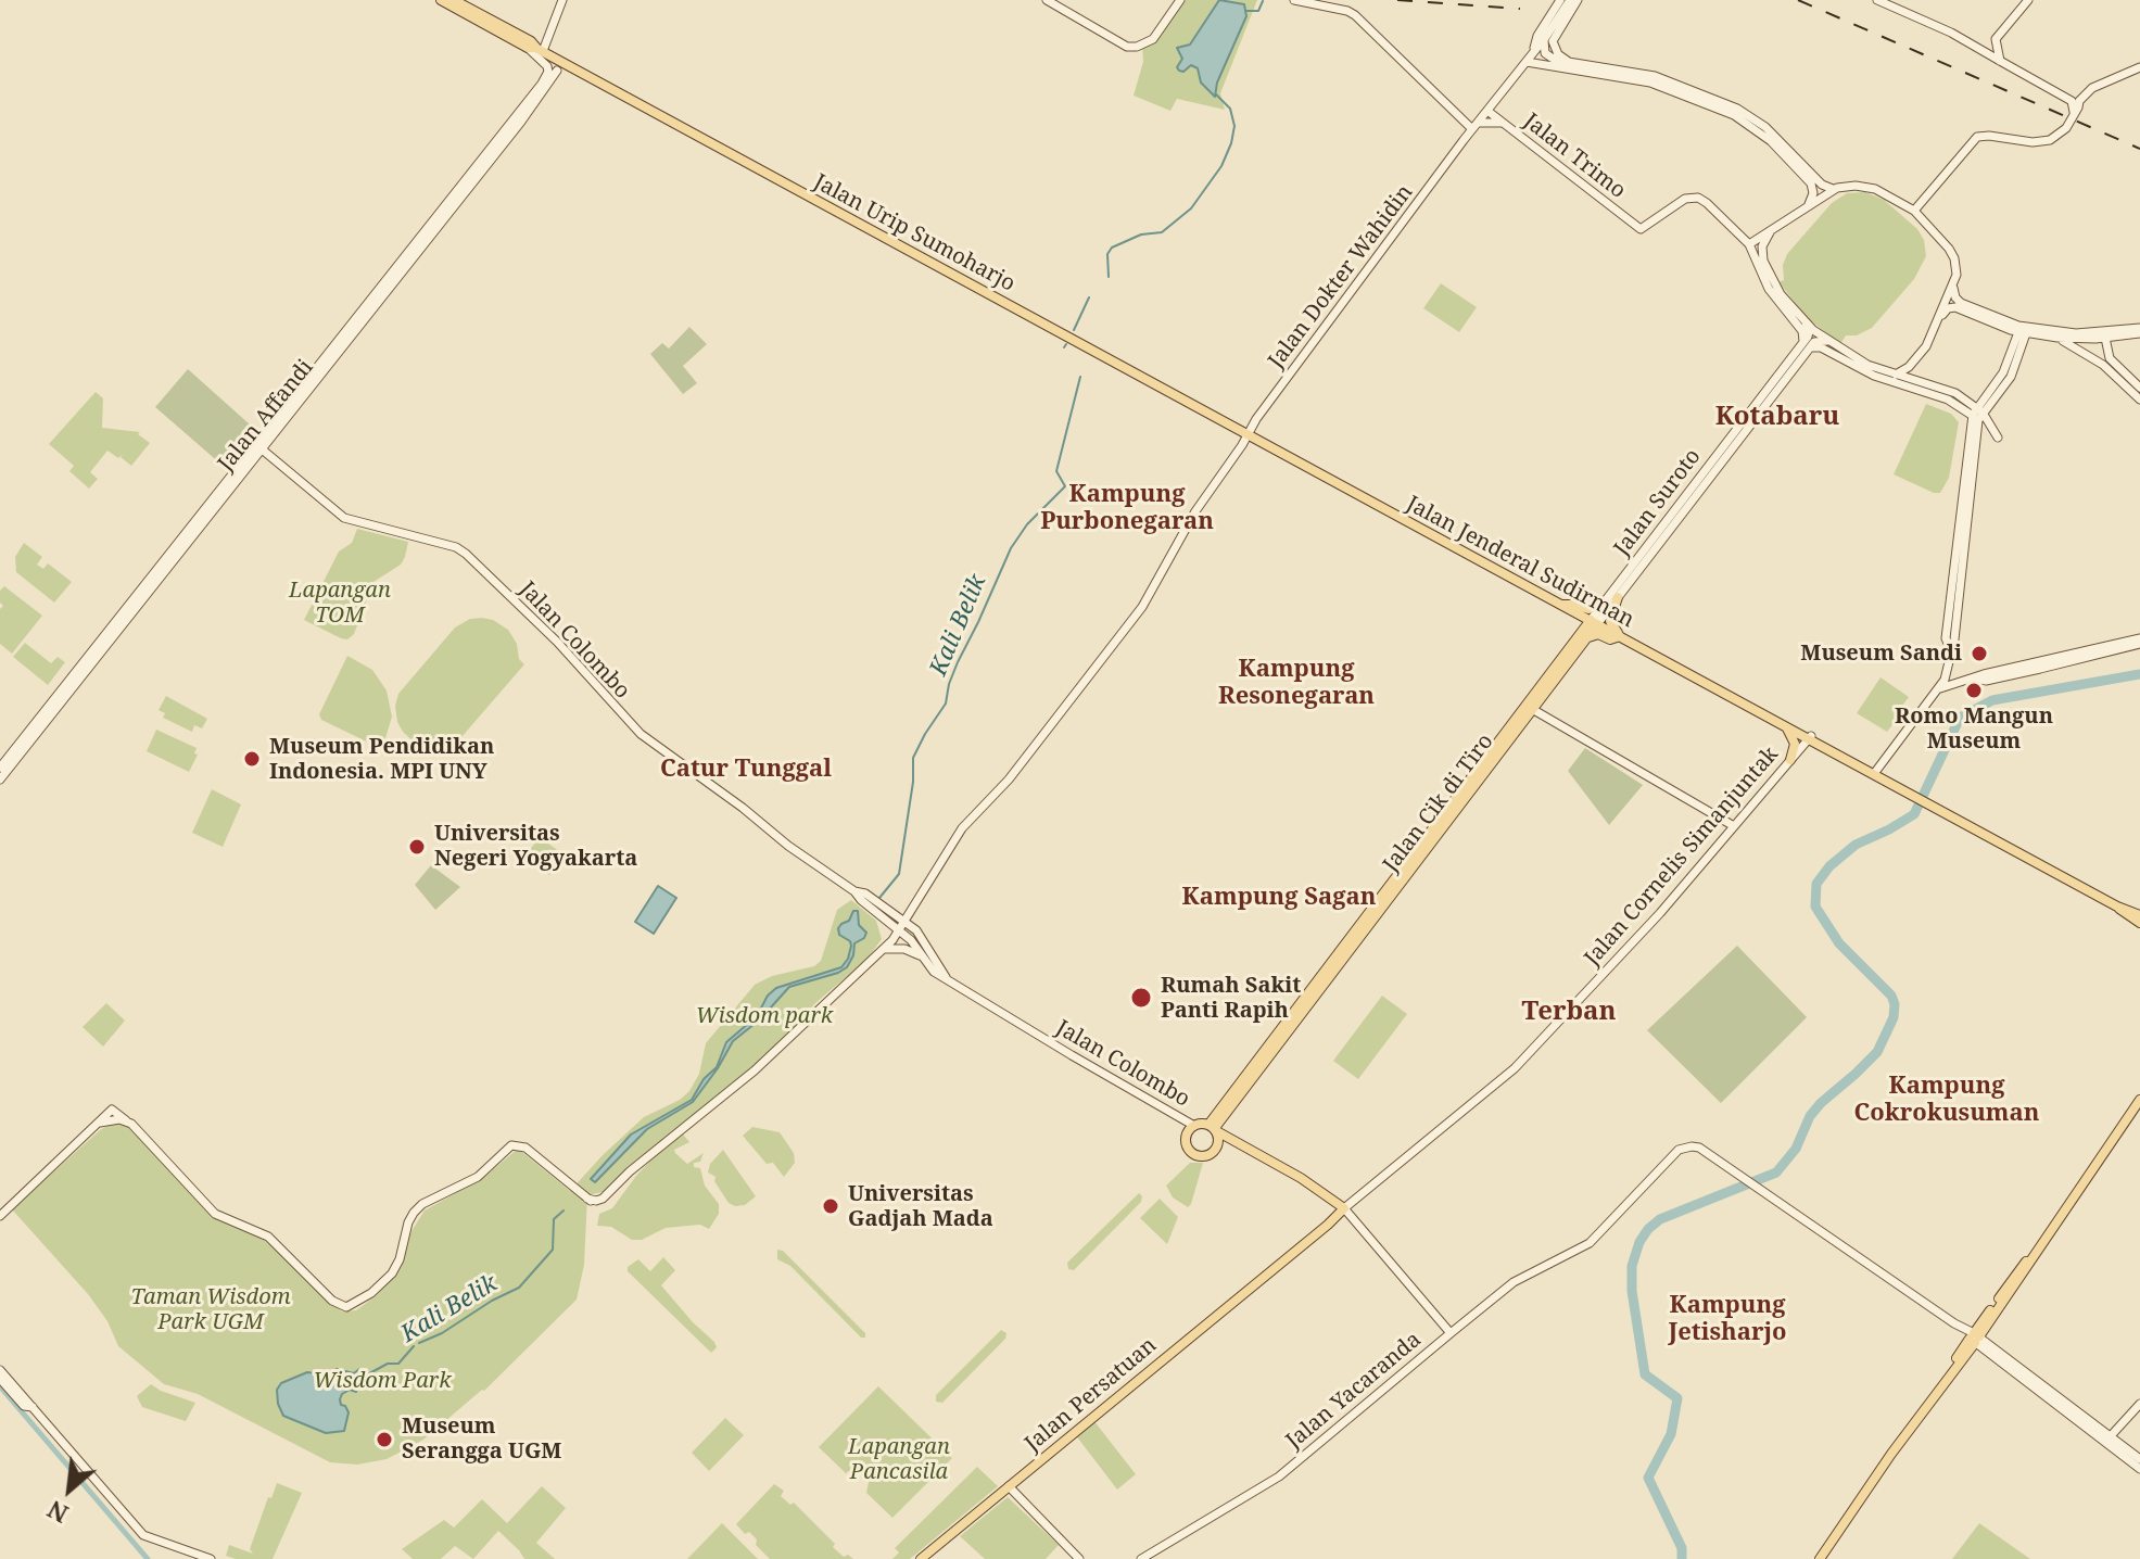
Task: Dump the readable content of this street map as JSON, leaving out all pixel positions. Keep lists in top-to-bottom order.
{
  "streets": {
    "main road": [
      "Jalan Trimo",
      "Jalan Urip Sumoharjo",
      "Jalan Dokter Wahidin",
      "Jalan Affandi",
      "Jalan Suroto",
      "Jalan Jenderal Sudirman",
      "Jalan Colombo",
      "Jalan Cik di Tiro",
      "Jalan Cornelis Simanjuntak",
      "Jalan Yacaranda",
      "Jalan Persatuan"
    ]
  },
  "crossings": [
    ["Jalan Trimo", "Jalan Dokter Wahidin"],
    ["Jalan Urip Sumoharjo", "Jalan Dokter Wahidin"],
    ["Jalan Urip Sumoharjo", "Jalan Jenderal Sudirman"],
    ["Jalan Dokter Wahidin", "Jalan Jenderal Sudirman"],
    ["Jalan Dokter Wahidin", "Jalan Colombo"],
    ["Jalan Affandi", "Jalan Colombo"],
    ["Jalan Suroto", "Jalan Jenderal Sudirman"],
    ["Jalan Suroto", "Jalan Cik di Tiro"],
    ["Jalan Jenderal Sudirman", "Jalan Cik di Tiro"],
    ["Jalan Colombo", "Jalan Cik di Tiro"],
    ["Jalan Cornelis Simanjuntak", "Jalan Persatuan"]
  ],
  "districts": [
    "Kotabaru",
    "Kampung Purbonegaran",
    "Kampung Resonegaran",
    "Catur Tunggal",
    "Kampung Sagan",
    "Terban",
    "Kampung Cokrokusuman",
    "Kampung Jetisharjo"
  ],
  "water": ["Kali Belik"],
  "parks": [
    "Lapangan TOM",
    "Wisdom park",
    "Taman Wisdom Park UGM",
    "Wisdom Park",
    "Lapangan Pancasila"
  ],
  "places": [
    "Museum Sandi",
    "Romo Mangun Museum",
    "Museum Pendidikan Indonesia. MPI UNY",
    "Universitas Negeri Yogyakarta",
    "Rumah Sakit Panti Rapih",
    "Universitas Gadjah Mada",
    "Museum Serangga UGM"
  ],
  "north": "bottom left"
}
